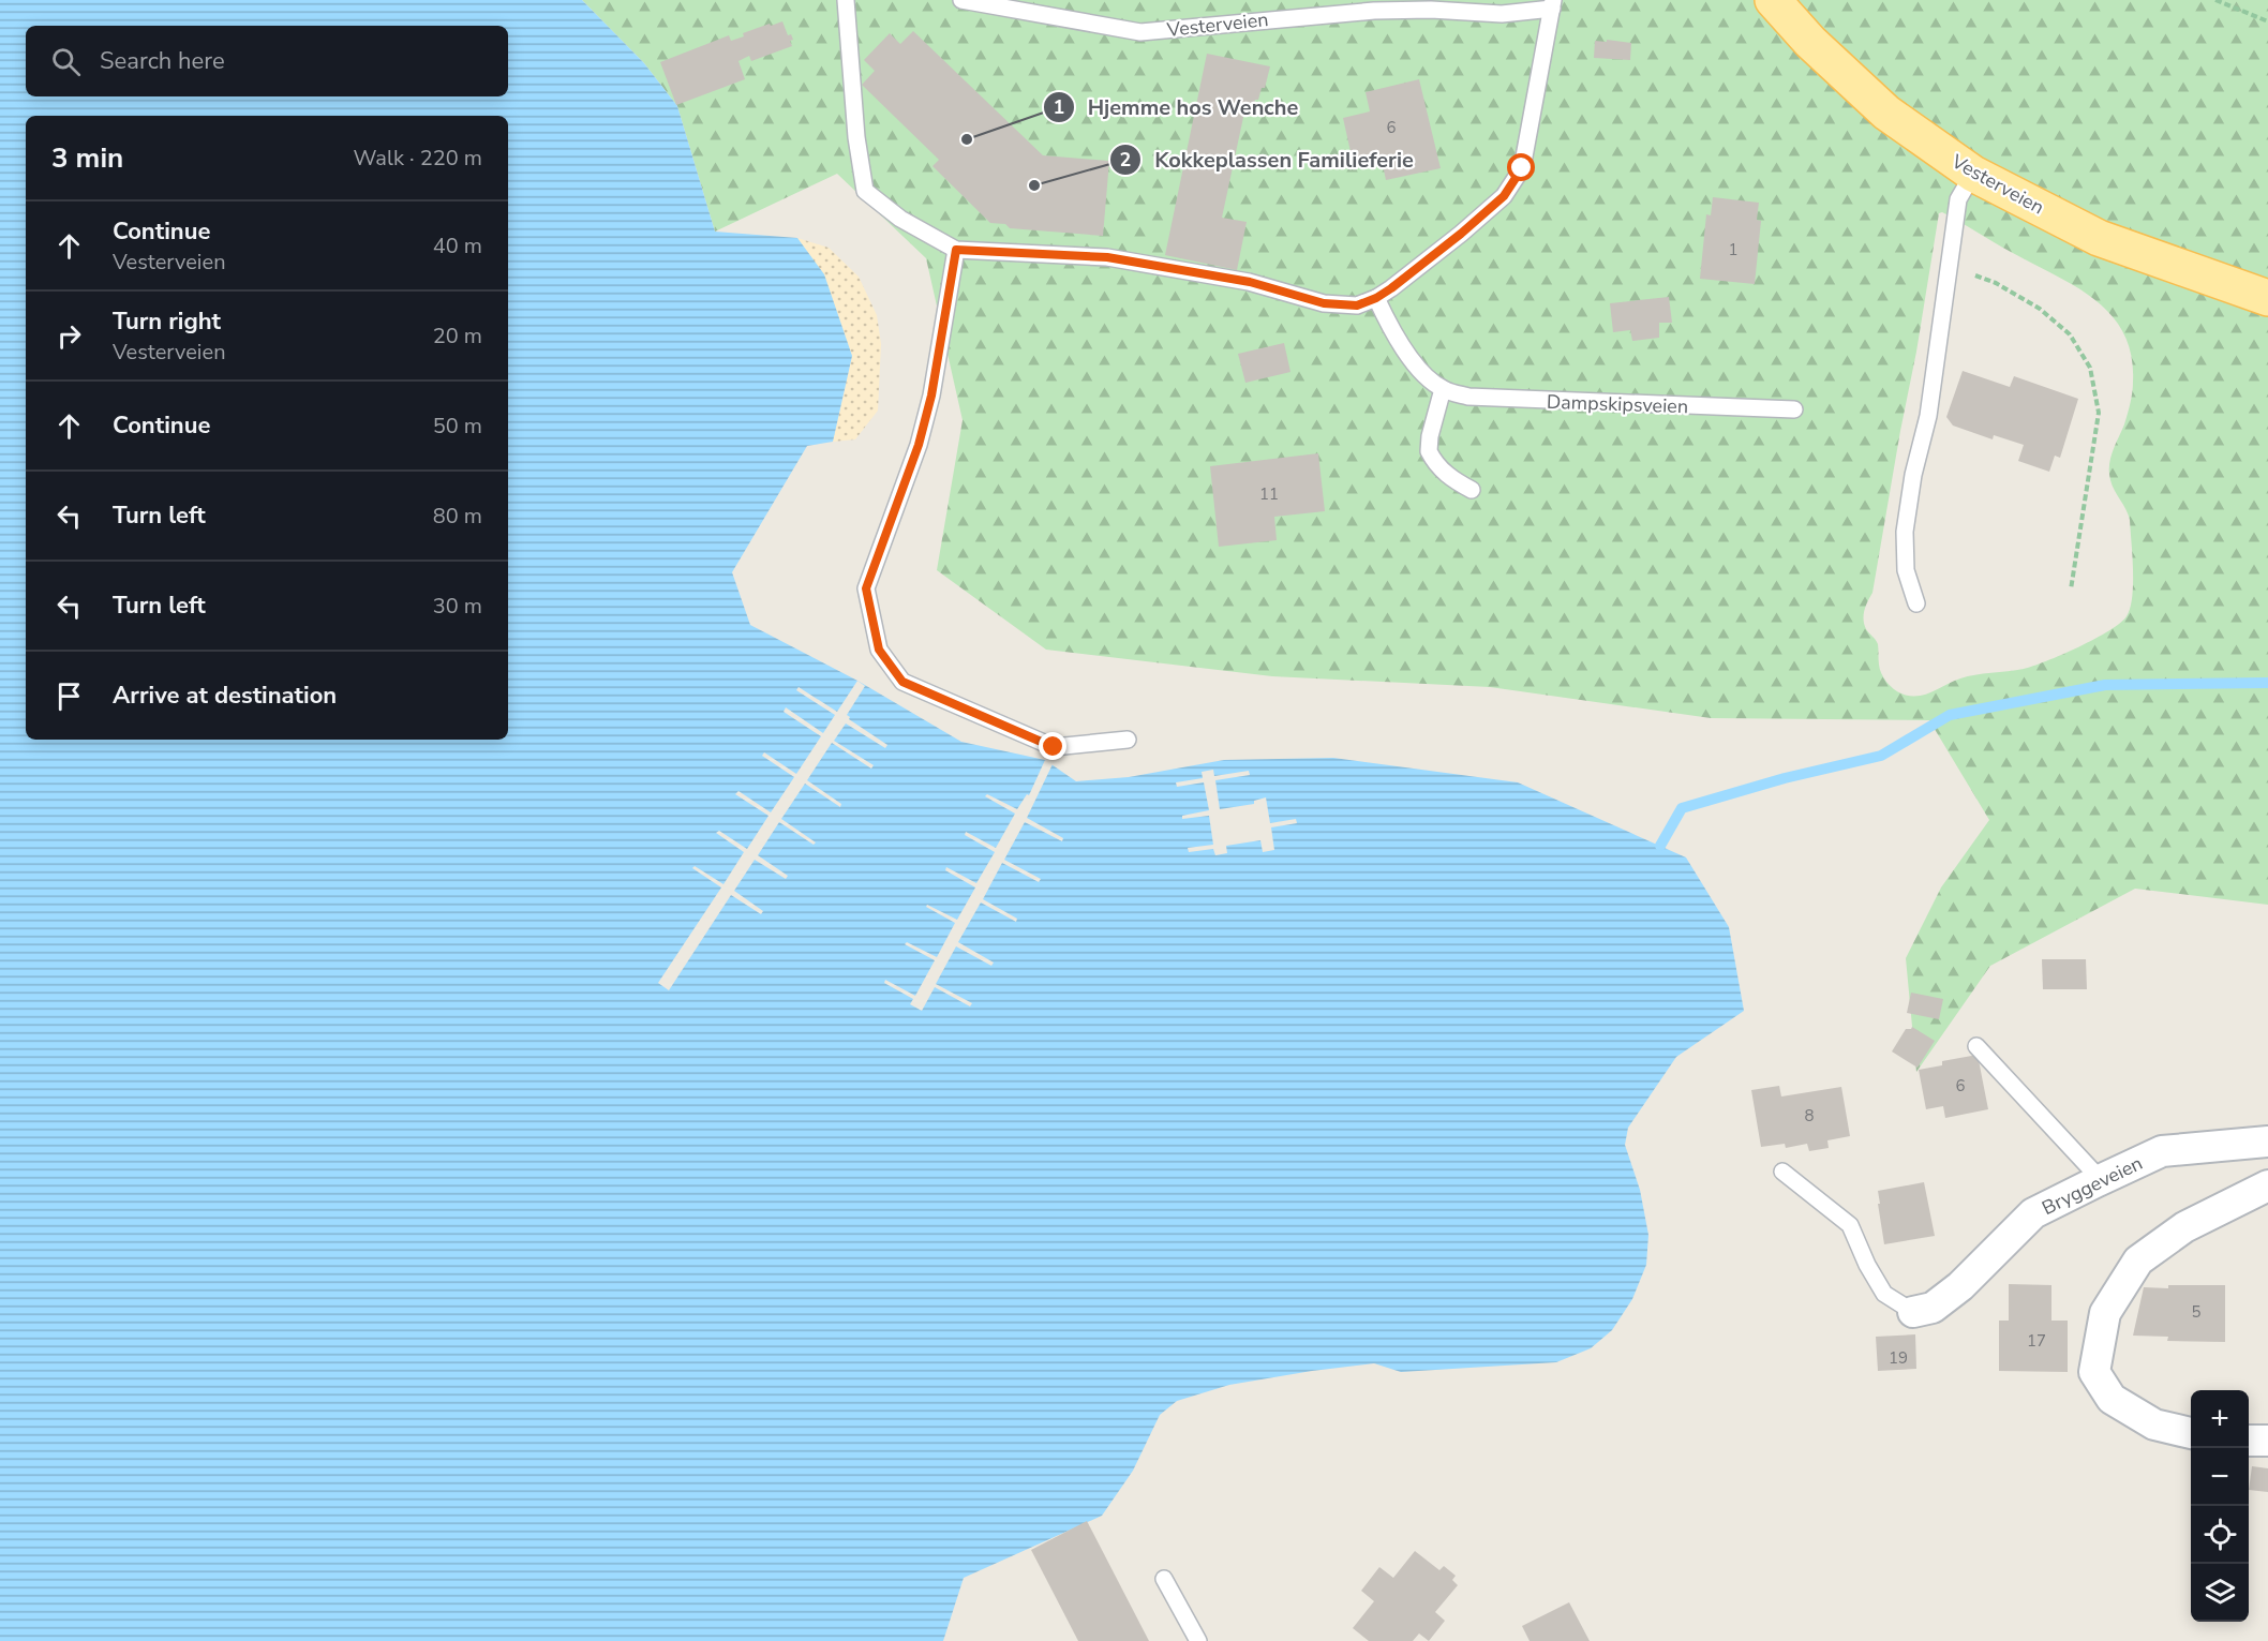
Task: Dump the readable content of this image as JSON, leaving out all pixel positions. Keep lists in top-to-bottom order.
{
  "streets": {
    "main road": ["Vesterveien"],
    "street": ["Bryggeveien"],
    "lane": ["Dampskipsveien"]
  },
  "crossings": [
    ["Vesterveien", "Dampskipsveien"]
  ],
  "places": ["Hjemme hos Wenche", "Kokkeplassen Familieferie"],
  "house_numbers": [
    "6",
    "1",
    "11",
    "6",
    "8",
    "5",
    "17",
    "19"
  ],
  "page": {
    "search": "Search here",
    "heading": ["3 min", "Walk · 220 m"],
    "list": [
      ["Continue", "Vesterveien", "40 m"],
      ["Turn right", "Vesterveien", "20 m"],
      ["Continue", "50 m"],
      ["Turn left", "80 m"],
      ["Turn left", "30 m"],
      "Arrive at destination"
    ],
    "map_buttons": ["+", "−"]
  }
}
